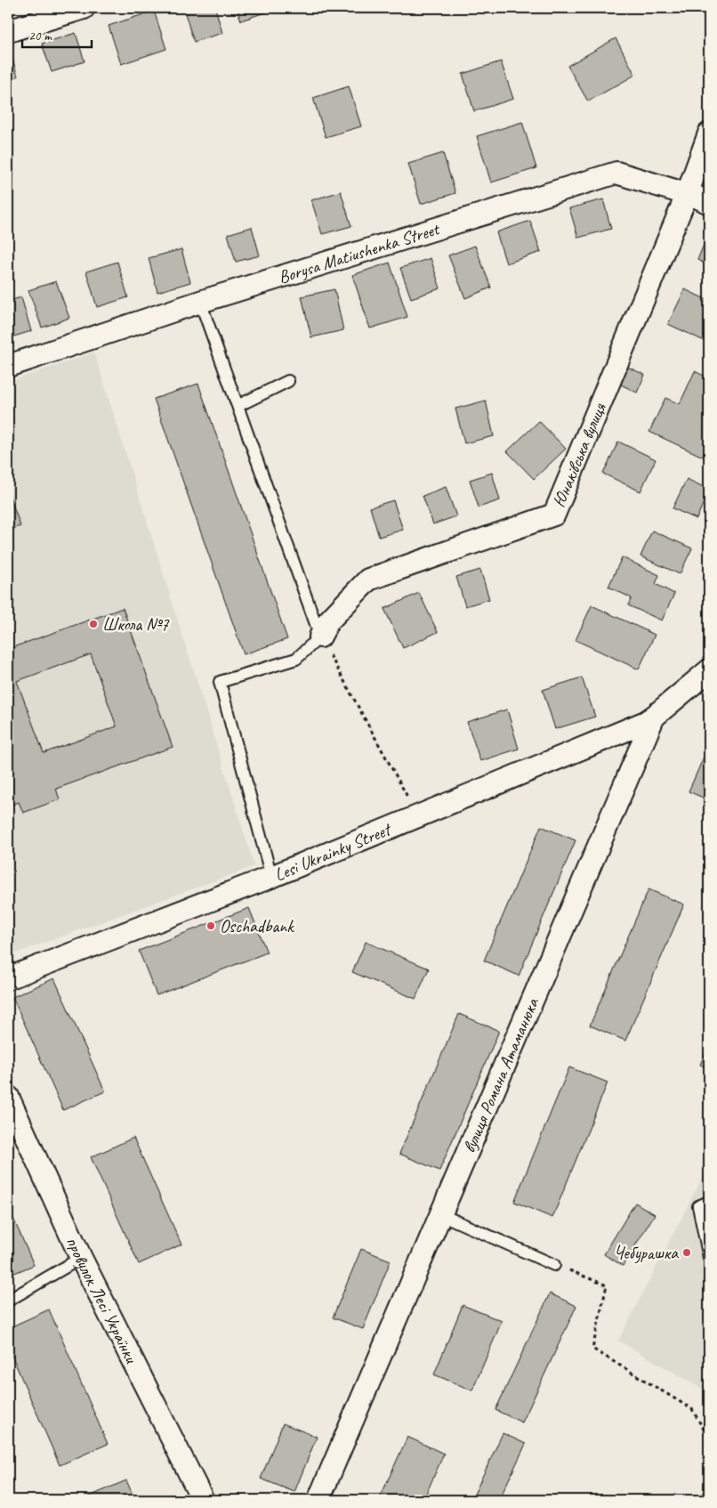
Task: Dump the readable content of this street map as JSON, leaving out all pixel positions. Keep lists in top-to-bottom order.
{
  "streets": {
    "street": [
      "Borysa Matiushenka Street",
      "Юнаківська вулиця",
      "Lesi Ukrainky Street",
      "вулиця Романа Атаманюка",
      "провулок Лесі Українки"
    ]
  },
  "crossings": [
    ["Borysa Matiushenka Street", "Юнаківська вулиця"],
    ["Lesi Ukrainky Street", "вулиця Романа Атаманюка"]
  ],
  "places": ["Школа №7", "Oschadbank", "Чебурашка"],
  "scale_bar": "20 m"
}
